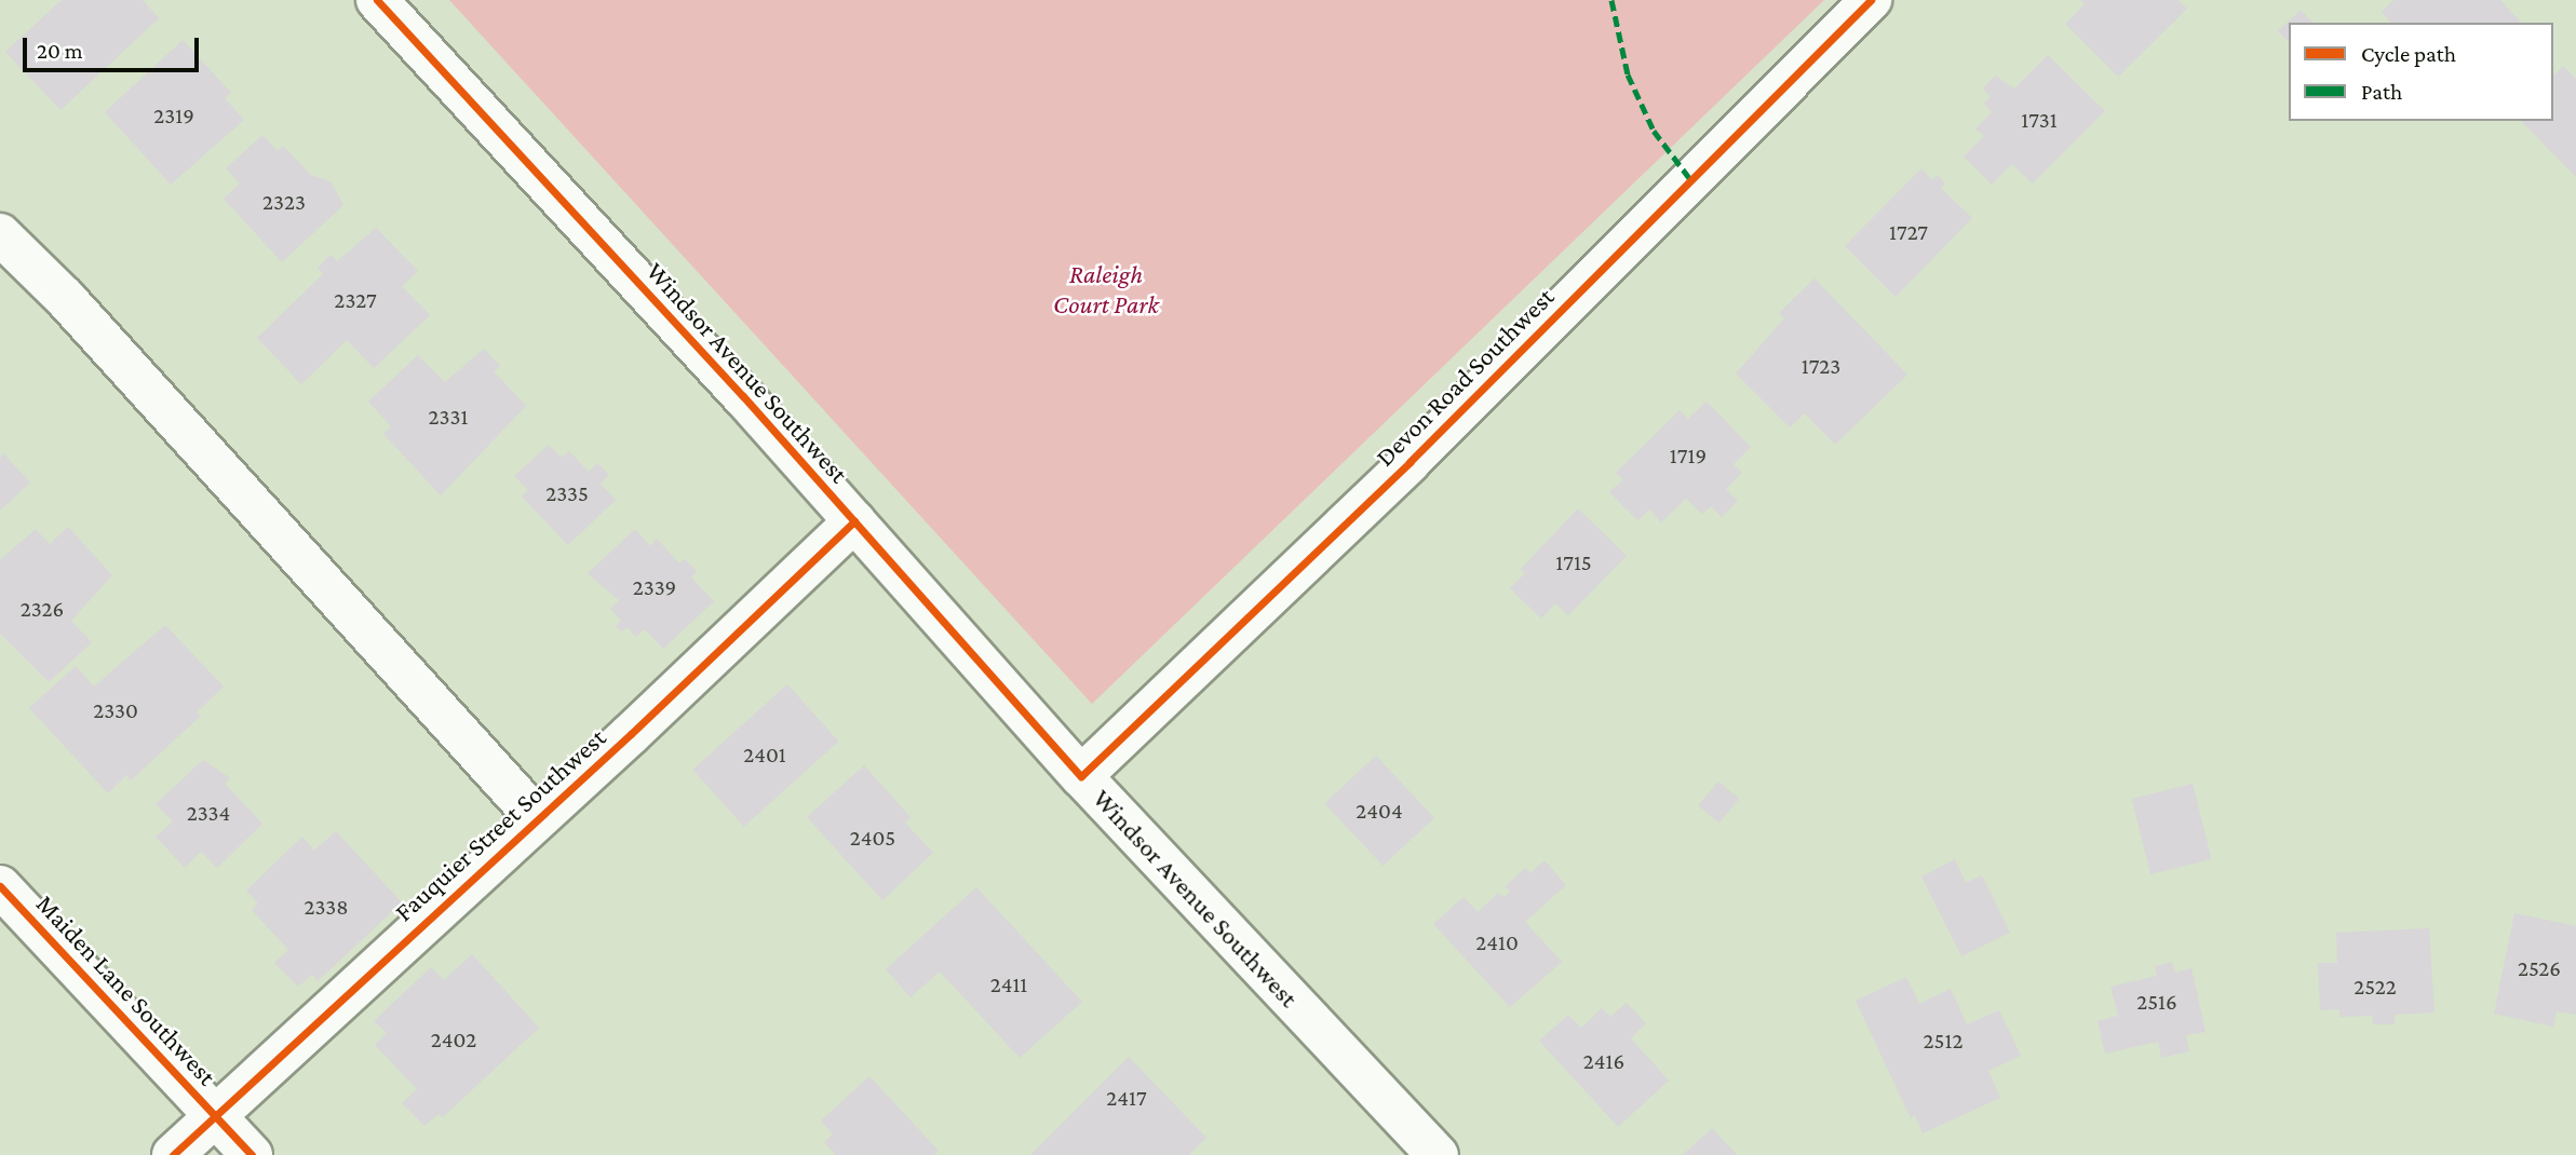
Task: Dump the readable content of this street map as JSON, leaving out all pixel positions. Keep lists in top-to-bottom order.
{
  "streets": {
    "street": [
      "Windsor Avenue Southwest",
      "Devon Road Southwest",
      "Fauquier Street Southwest",
      "Maiden Lane Southwest"
    ]
  },
  "crossings": [
    ["Windsor Avenue Southwest", "Devon Road Southwest"],
    ["Windsor Avenue Southwest", "Fauquier Street Southwest"],
    ["Fauquier Street Southwest", "Maiden Lane Southwest"]
  ],
  "parks": ["Raleigh Court Park"],
  "house_numbers": [
    "2319",
    "1731",
    "2323",
    "1727",
    "2327",
    "1723",
    "2331",
    "1719",
    "2335",
    "1715",
    "2339",
    "2326",
    "2330",
    "2401",
    "2404",
    "2334",
    "2405",
    "2338",
    "2410",
    "2526",
    "2411",
    "2522",
    "2516",
    "2402",
    "2512",
    "2416",
    "2417"
  ],
  "legend": ["Cycle path", "Path"],
  "scale_bar": "20 m"
}
